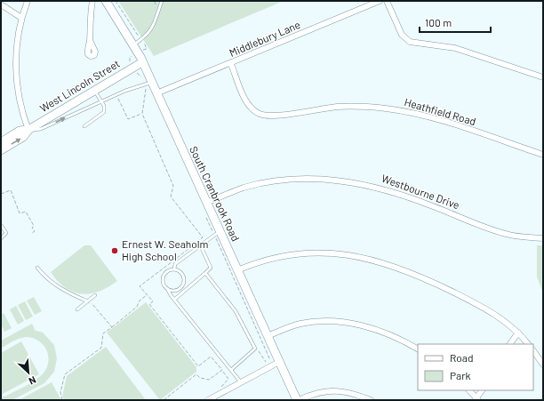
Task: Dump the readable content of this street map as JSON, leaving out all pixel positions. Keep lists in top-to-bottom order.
{
  "streets": {
    "street": [
      "Middlebury Lane",
      "West Lincoln Street",
      "Heathfield Road",
      "Westbourne Drive",
      "South Cranbrook Road"
    ]
  },
  "crossings": [
    ["Middlebury Lane", "Heathfield Road"],
    ["Middlebury Lane", "South Cranbrook Road"],
    ["West Lincoln Street", "South Cranbrook Road"],
    ["Westbourne Drive", "South Cranbrook Road"]
  ],
  "places": ["Ernest W. Seaholm High School"],
  "legend": ["Road", "Park"],
  "scale_bar": "100 m",
  "north": "bottom right"
}
